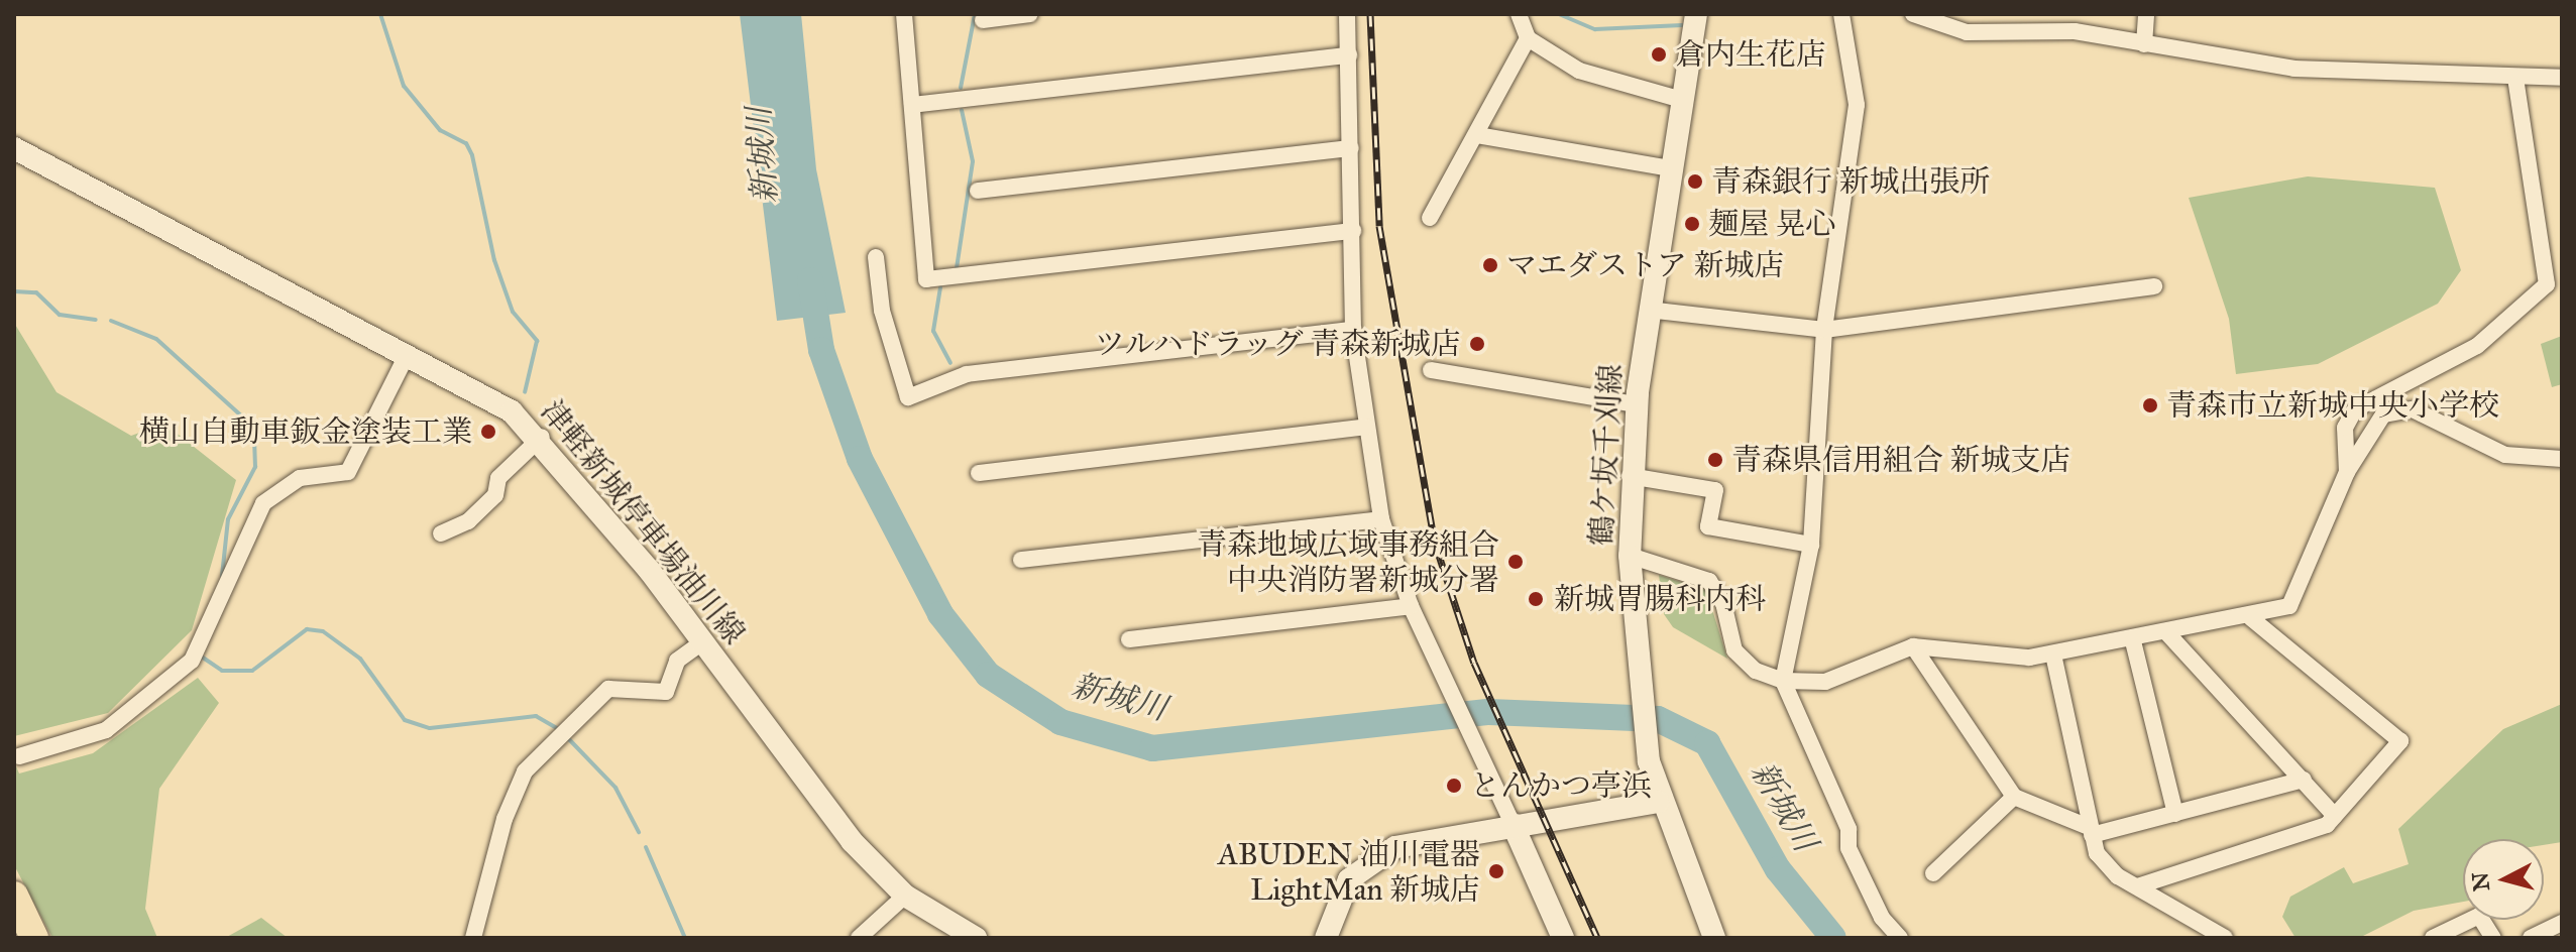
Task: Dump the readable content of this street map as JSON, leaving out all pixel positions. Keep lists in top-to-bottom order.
{
  "streets": {
    "main road": ["鶴ケ坂千刈線", "津軽新城停車場油川線"]
  },
  "water": ["新城川"],
  "places": [
    "倉内生花店",
    "青森銀行 新城出張所",
    "麺屋 晃心",
    "マエダストア 新城店",
    "ツルハドラッグ 青森新城店",
    "青森市立新城中央小学校",
    "横山自動車鈑金塗装工業",
    "青森県信用組合 新城支店",
    "青森地域広域事務組合 中央消防署新城分署",
    "新城胃腸科内科",
    "とんかつ亭浜",
    "ABUDEN 油川電器 LightMan 新城店"
  ],
  "north": "left"
}
